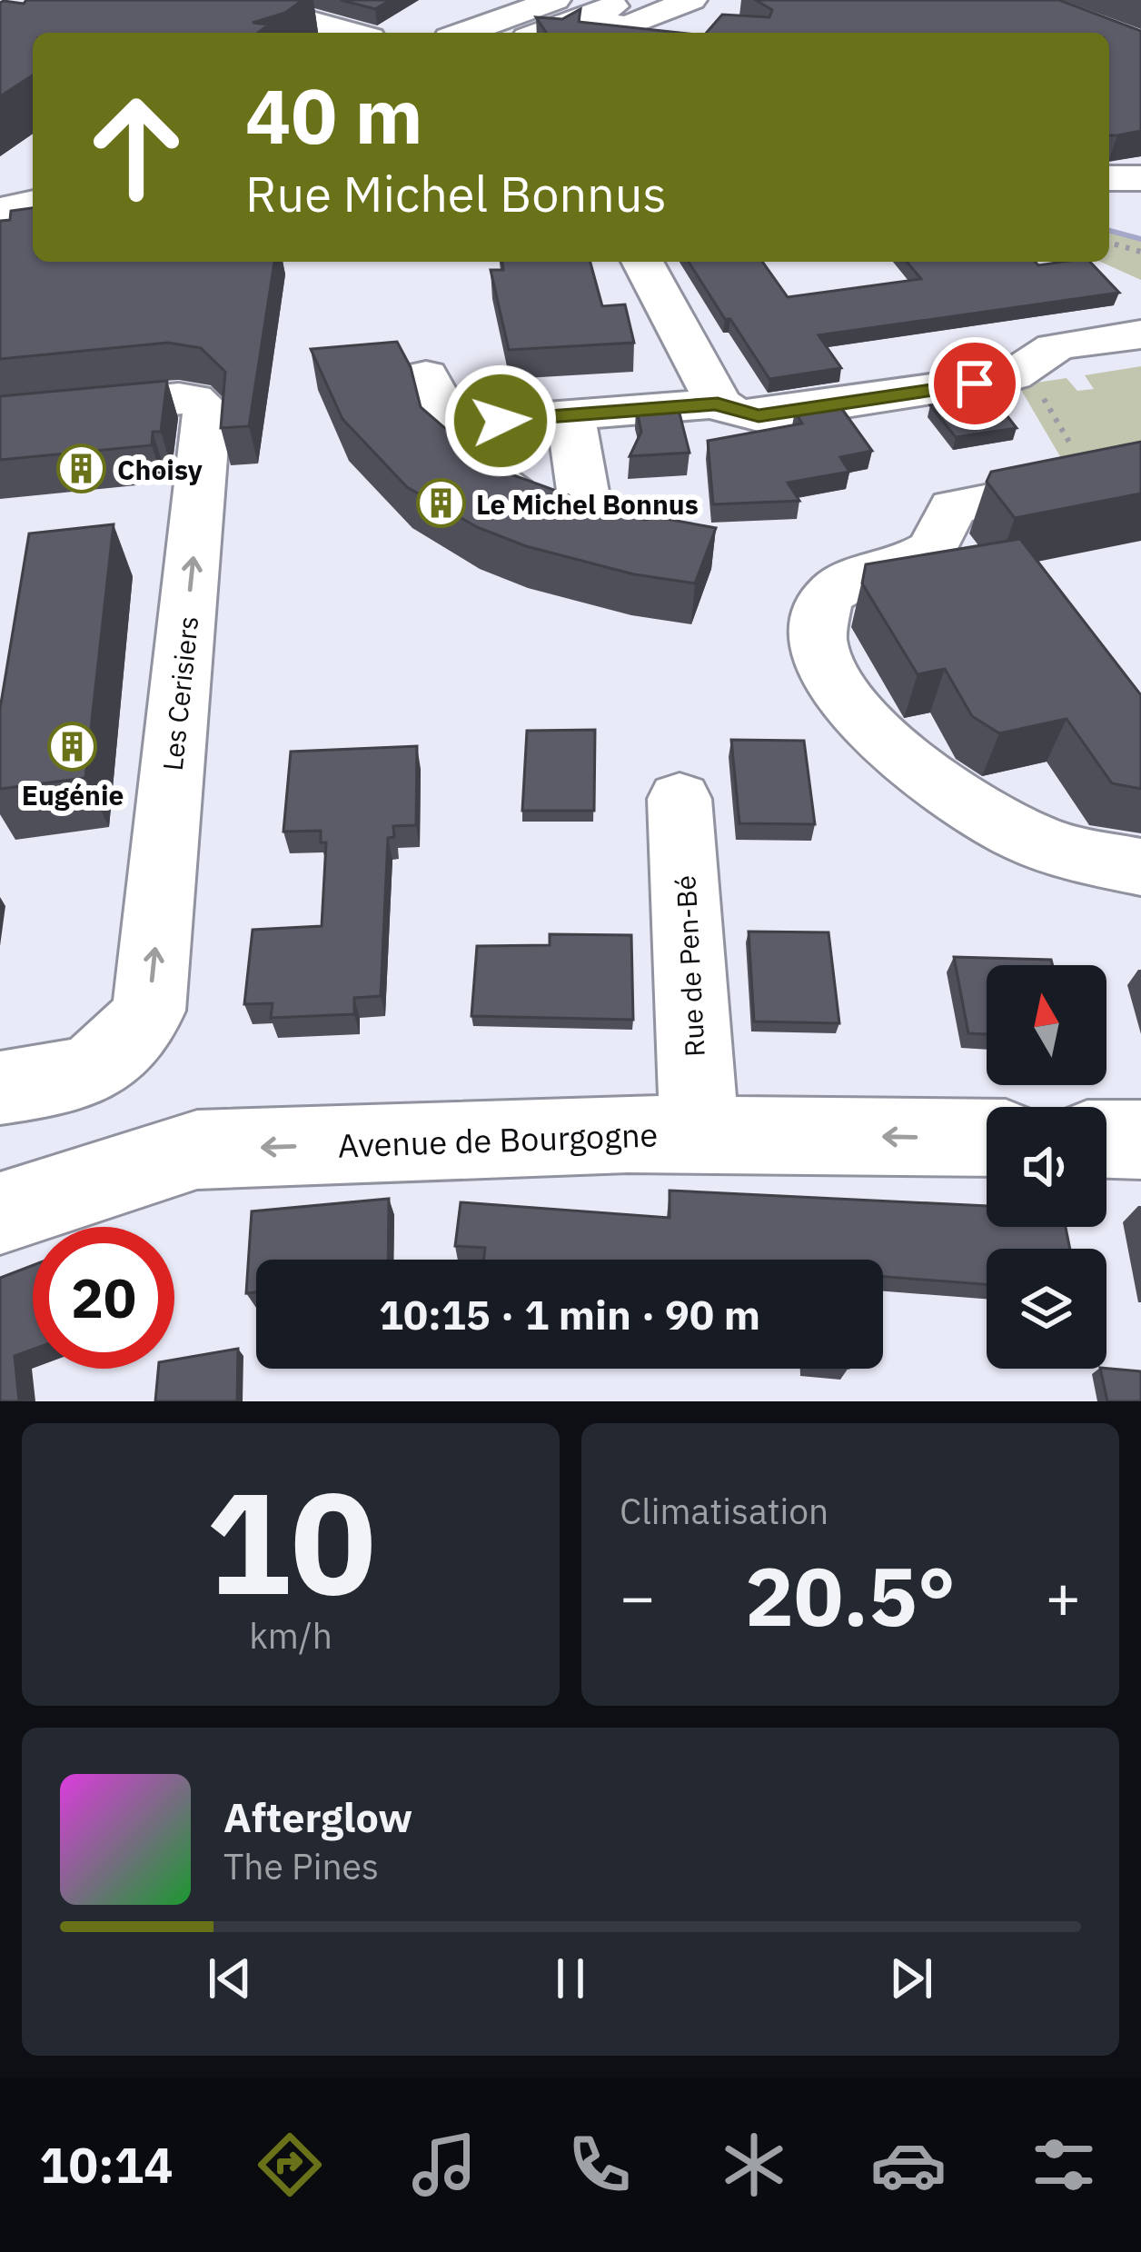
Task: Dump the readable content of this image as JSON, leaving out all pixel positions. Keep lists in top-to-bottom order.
{
  "streets": {
    "street": ["Les Cerisiers", "Rue de Pen-Bé", "Avenue de Bourgogne"]
  },
  "crossings": [
    ["Rue de Pen-Bé", "Avenue de Bourgogne"]
  ],
  "one_way": ["Avenue de Bourgogne"],
  "places": {
    "building": ["Choisy", "Le Michel Bonnus", "Eugénie"]
  },
  "north": "top",
  "page": {
    "turn": ["40 m", "Rue Michel Bonnus"],
    "limit": "20",
    "trip": "10:15 · 1 min · 90 m",
    "tile": [
      ["10", "km/h"],
      "Climatisation"
    ],
    "heat": ["−", "20.5°", "+"],
    "song": ["Afterglow", "The Pines"],
    "tabs": "10:14"
  }
}
